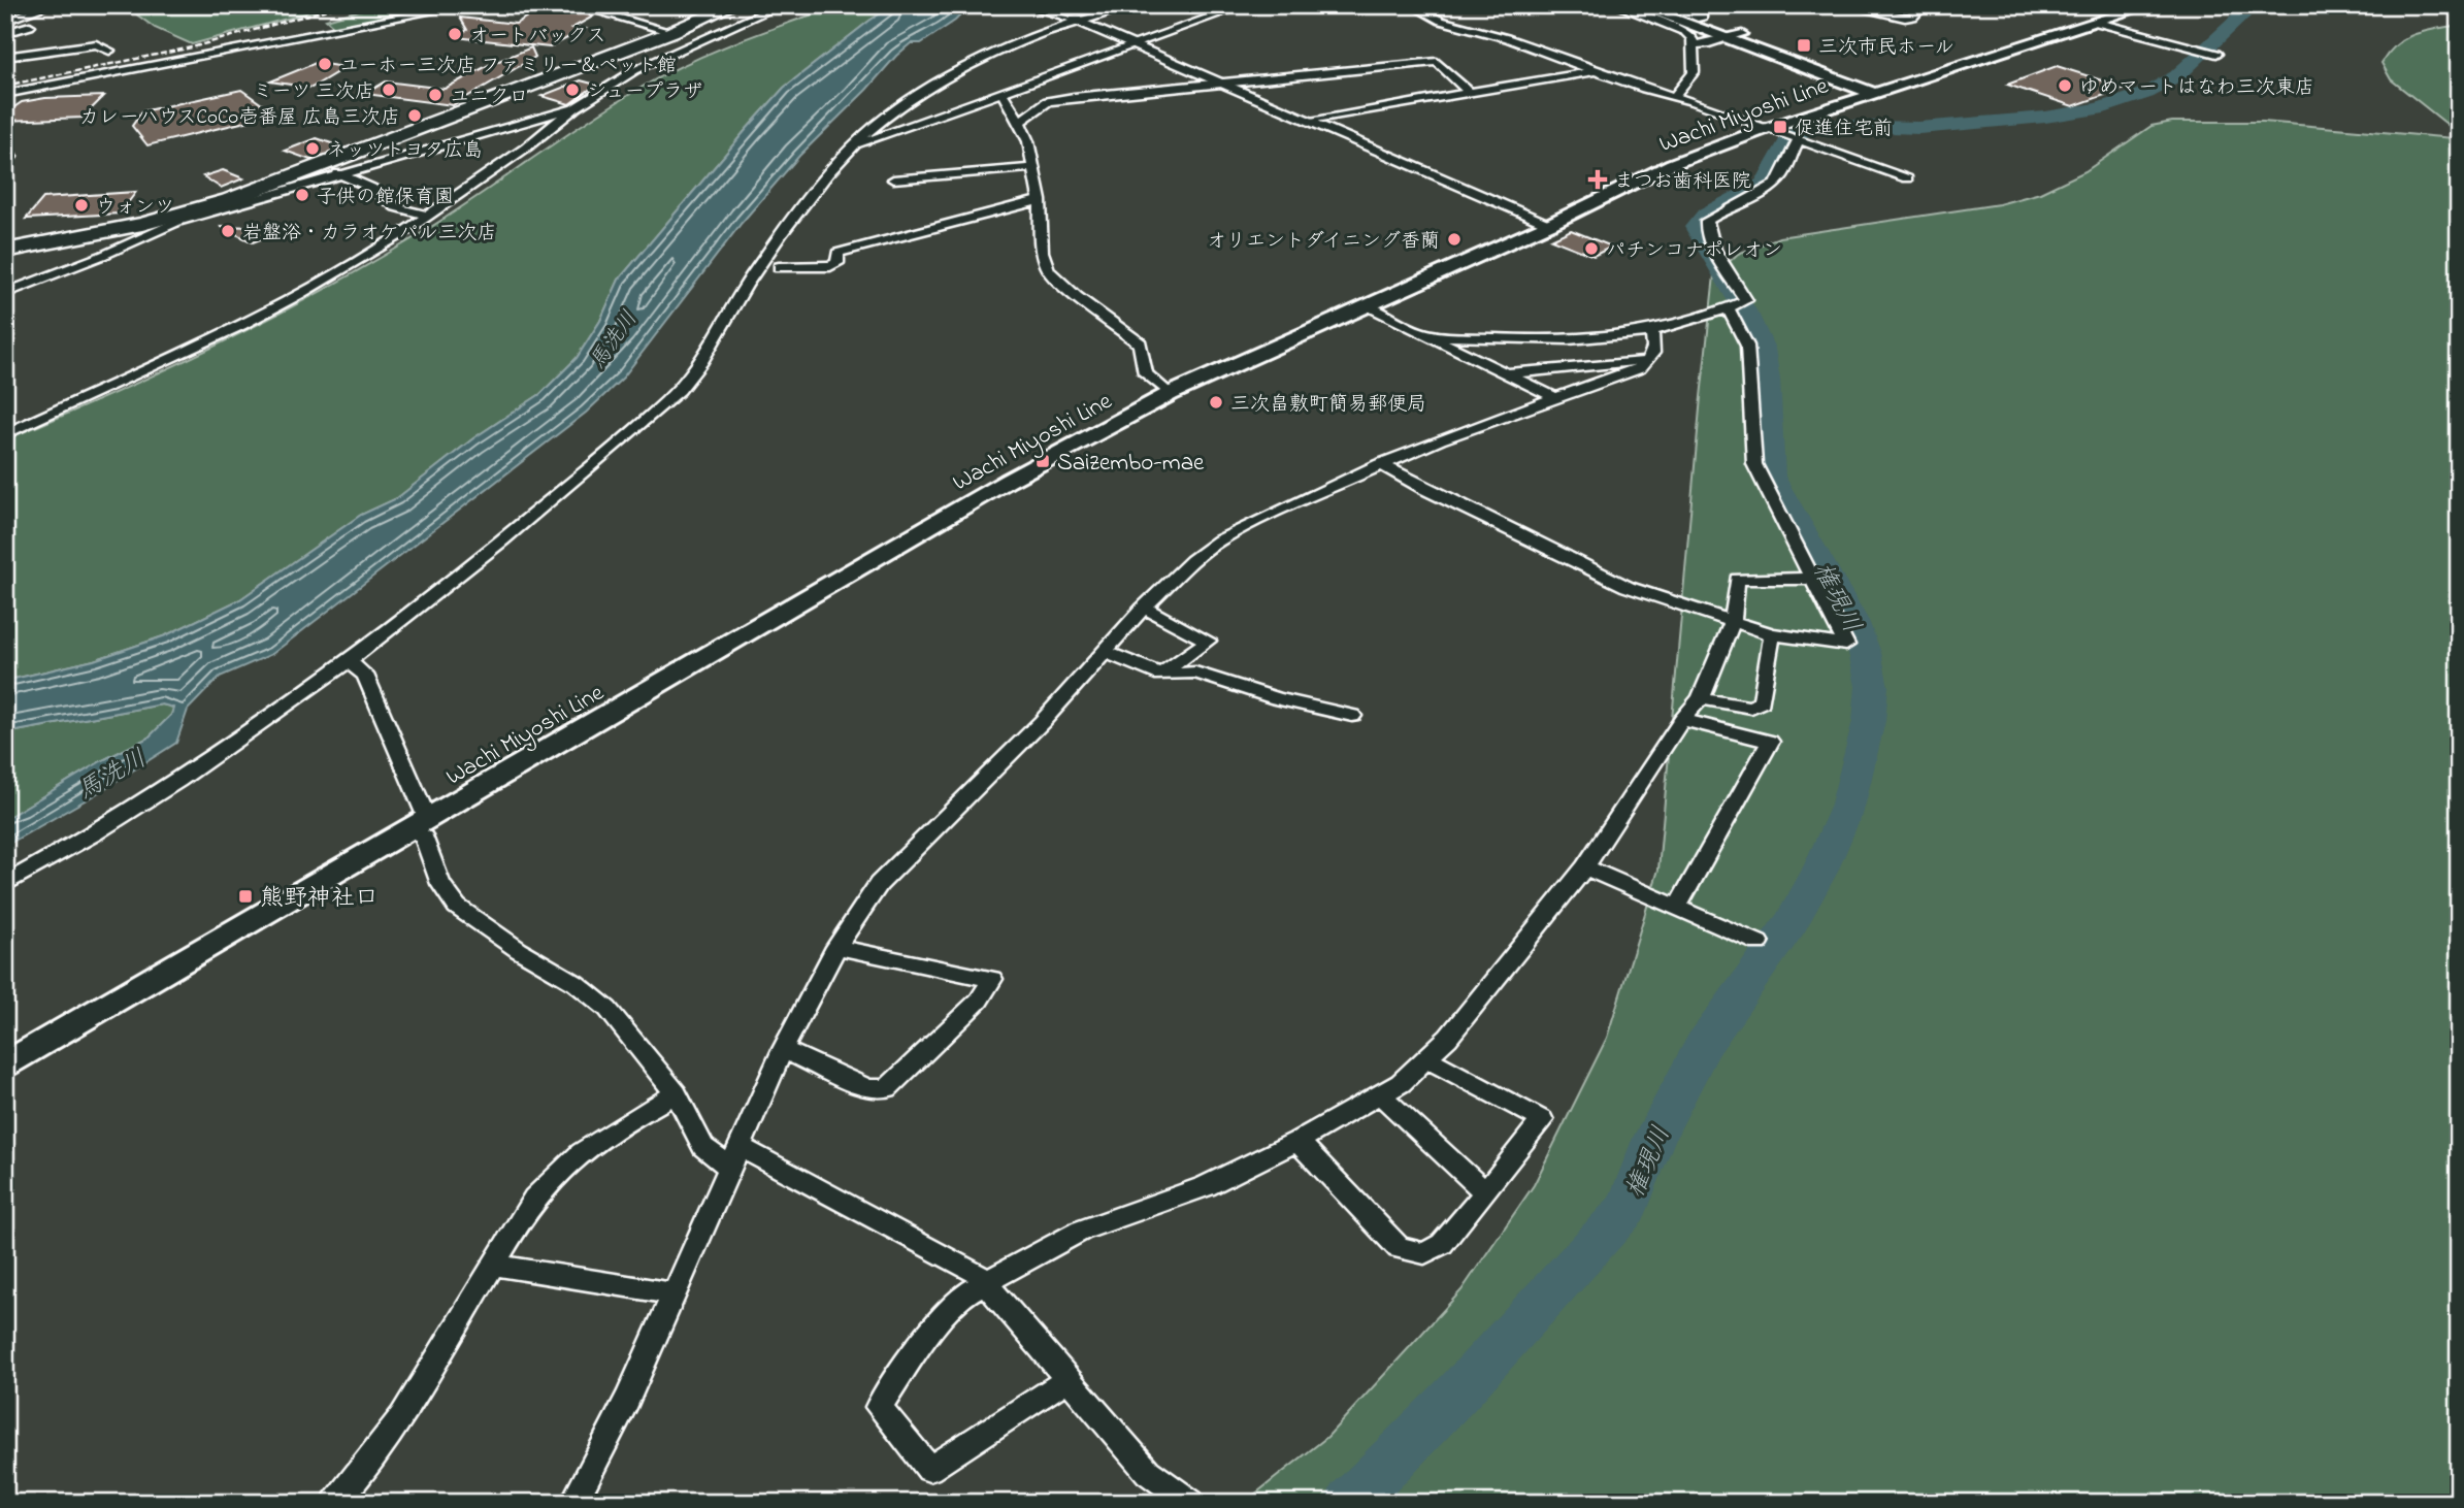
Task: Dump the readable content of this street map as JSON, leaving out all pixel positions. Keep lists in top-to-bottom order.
{
  "streets": {
    "main road": ["Wachi Miyoshi Line"]
  },
  "water": ["馬洗川", "権現川"],
  "places": {
    "other": [
      "オートバックス",
      "ユーホー三次店 ファミリー＆ペット館",
      "ゆめマートはなわ三次東店",
      "ミーツ 三次店",
      "シュープラザ",
      "ユニクロ",
      "カレーハウスCoCo壱番屋 広島三次店",
      "ネッツトヨタ広島",
      "子供の館保育園",
      "ウォンツ",
      "岩盤浴・カラオケパル三次店",
      "オリエントダイニング香蘭",
      "パチンコナポレオン",
      "三次畠敷町簡易郵便局"
    ],
    "transit": [
      "三次市民ホール",
      "促進住宅前",
      "Saizembo-mae",
      "熊野神社口"
    ],
    "health": ["まつお歯科医院"]
  }
}
